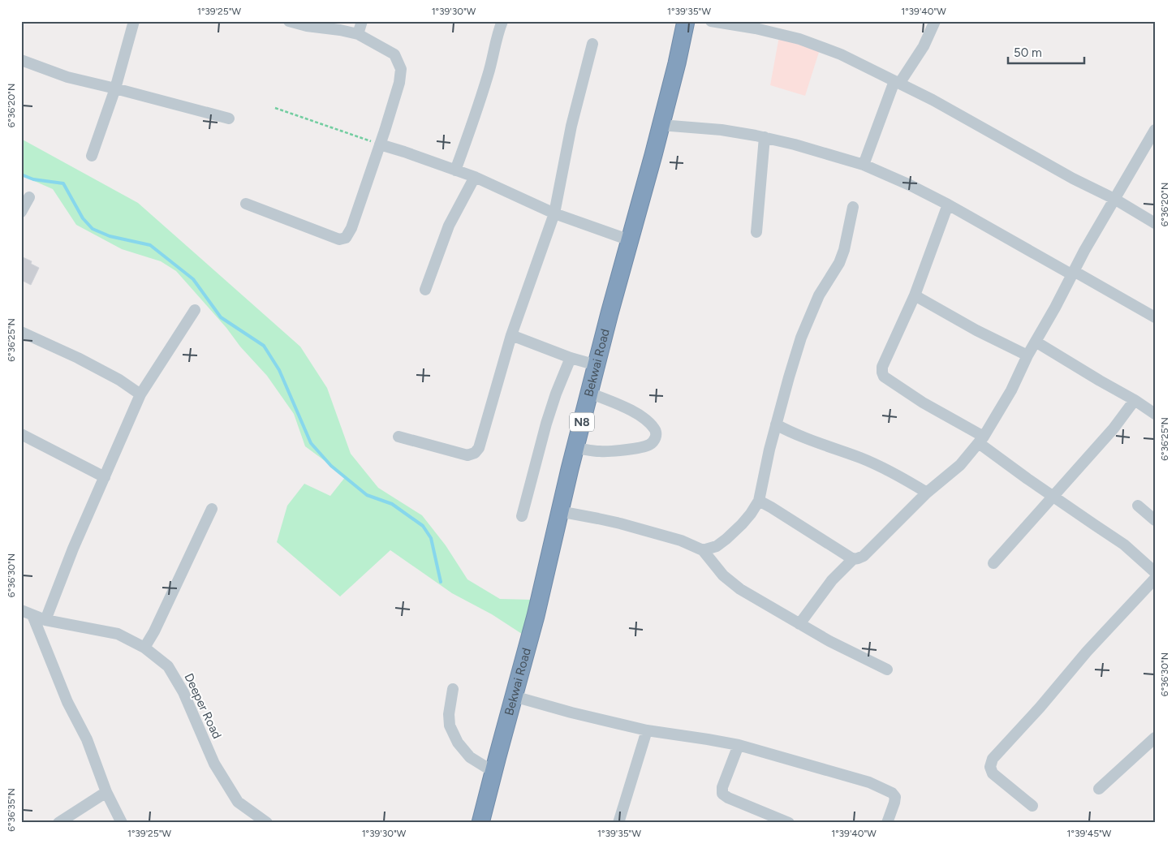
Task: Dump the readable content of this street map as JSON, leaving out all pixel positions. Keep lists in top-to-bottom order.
{
  "streets": {
    "highway": ["Bekwai Road", "N8"],
    "street": ["Deeper Road"]
  },
  "scale_bar": "50 m",
  "coordinates": [
    "1°39'25\"W",
    "1°39'30\"W",
    "1°39'35\"W",
    "1°39'40\"W",
    "6°36'20\"N",
    "6°36'25\"N",
    "6°36'30\"N",
    "6°36'35\"N",
    "1°39'45\"W"
  ]
}
